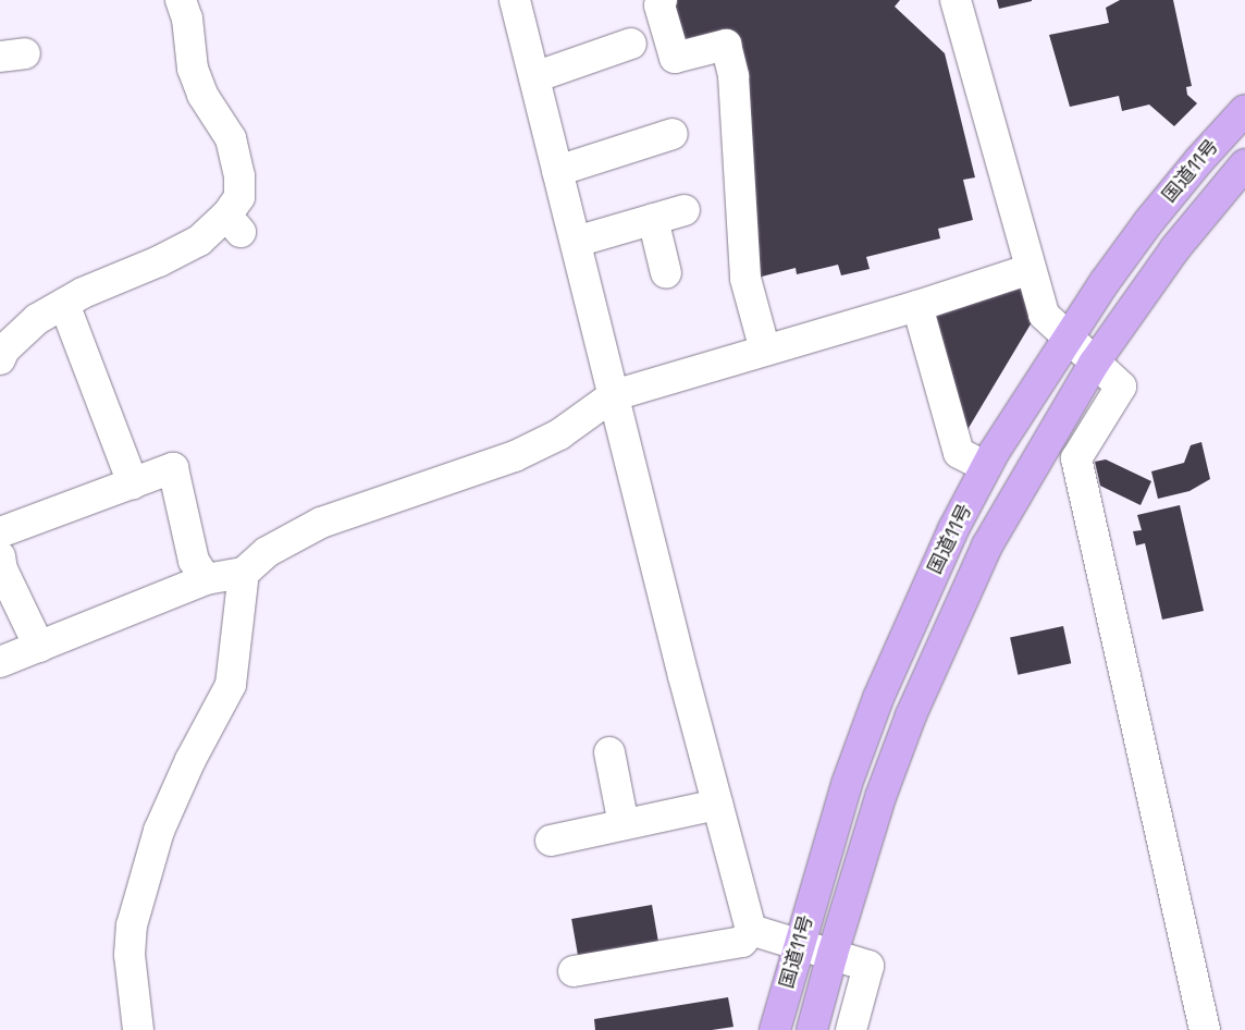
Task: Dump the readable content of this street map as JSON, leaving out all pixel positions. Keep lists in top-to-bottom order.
{
  "streets": {
    "highway": ["国道11号"]
  }
}
